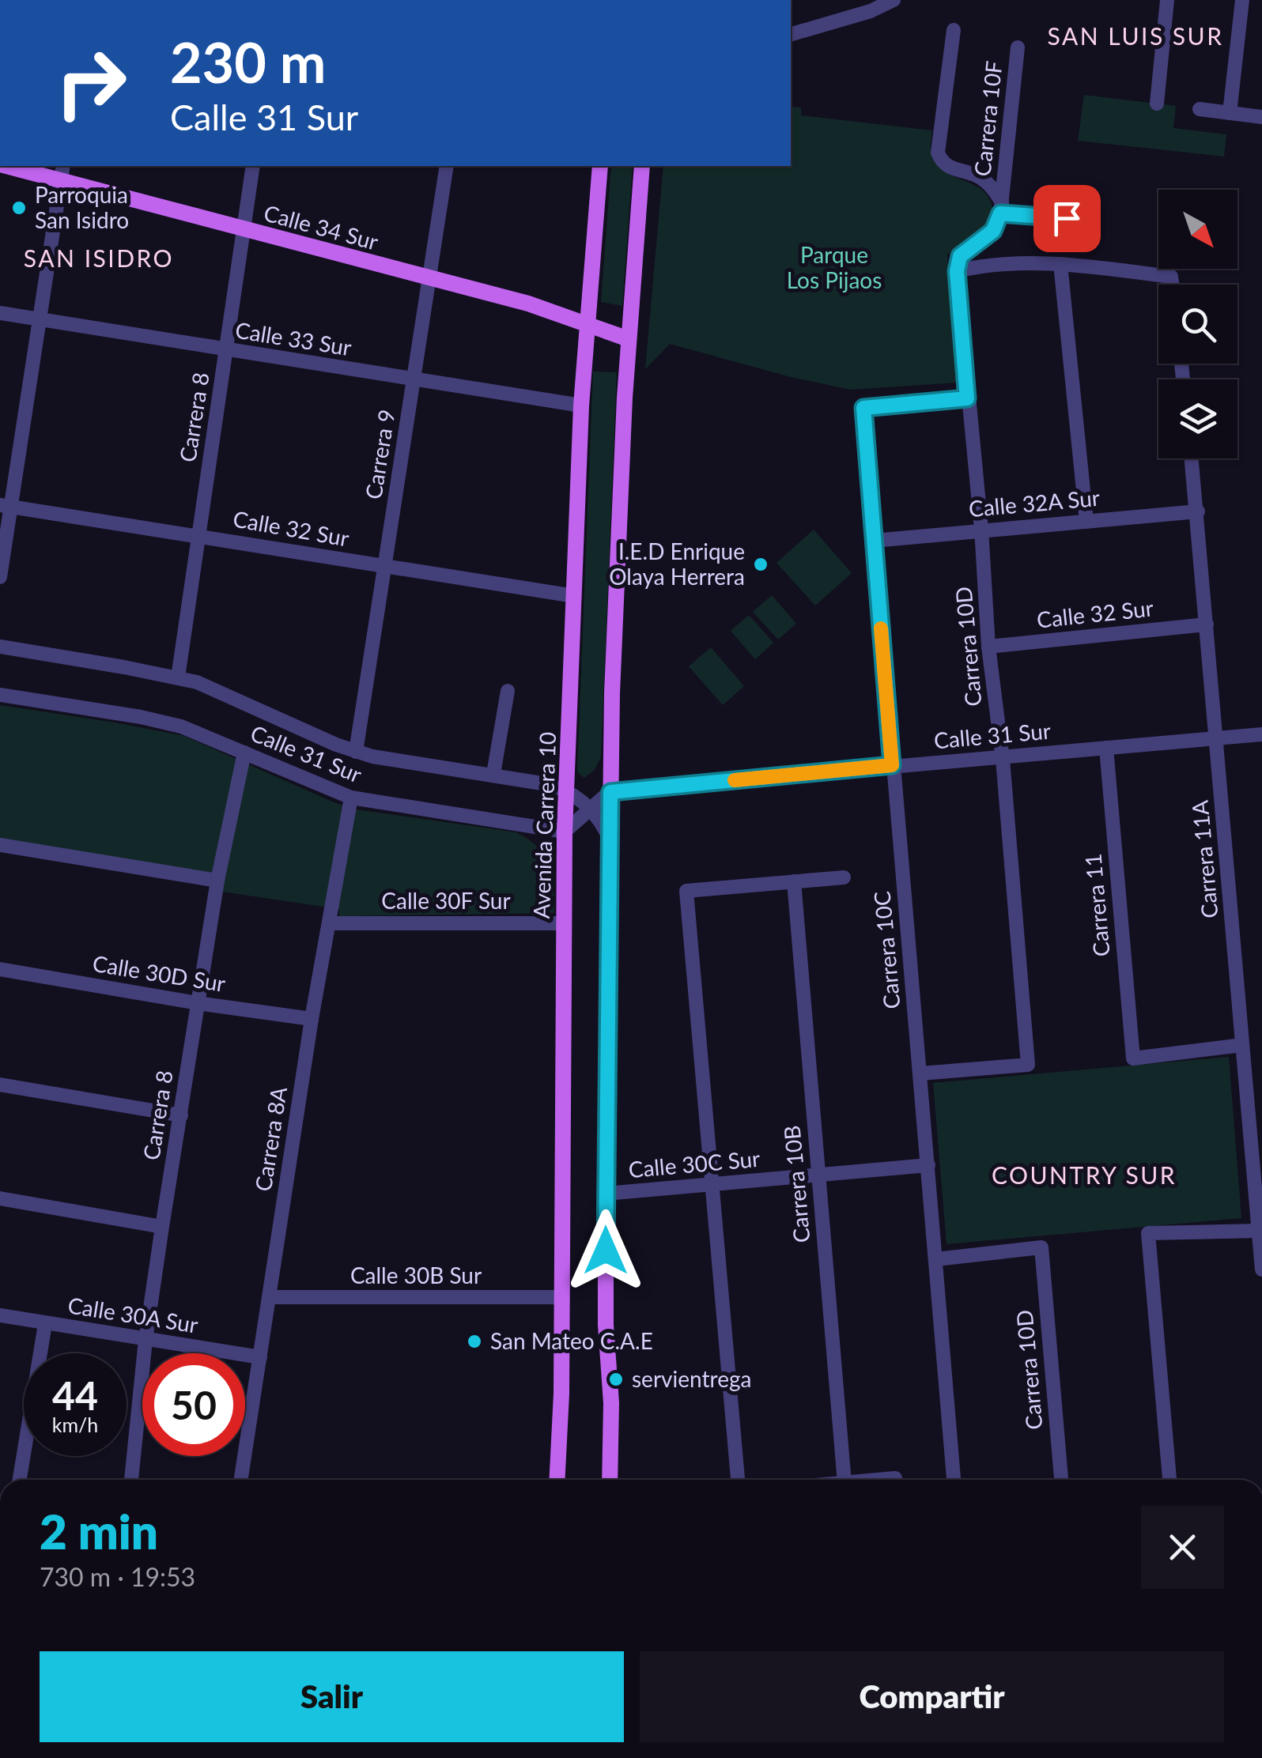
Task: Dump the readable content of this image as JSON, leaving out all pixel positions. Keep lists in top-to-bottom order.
{
  "streets": {
    "main road": ["Calle 34 Sur", "Avenida Carrera 10"],
    "street": [
      "Carrera 10F",
      "Calle 33 Sur",
      "Carrera 8",
      "Carrera 9",
      "Calle 32A Sur",
      "Calle 32 Sur",
      "Carrera 10D",
      "Calle 31 Sur",
      "Carrera 11A",
      "Calle 30F Sur",
      "Carrera 11",
      "Carrera 10C",
      "Calle 30D Sur",
      "Carrera 8A",
      "Calle 30C Sur",
      "Carrera 10B",
      "Calle 30B Sur",
      "Calle 30A Sur"
    ]
  },
  "crossings": [
    ["Calle 34 Sur", "Carrera 8"],
    ["Calle 34 Sur", "Carrera 9"],
    ["Calle 34 Sur", "Avenida Carrera 10"],
    ["Calle 33 Sur", "Carrera 8"],
    ["Calle 33 Sur", "Carrera 9"],
    ["Calle 33 Sur", "Avenida Carrera 10"],
    ["Carrera 8", "Calle 32 Sur"],
    ["Carrera 8", "Calle 31 Sur"],
    ["Carrera 8", "Calle 30D Sur"],
    ["Carrera 8", "Calle 30A Sur"],
    ["Carrera 9", "Calle 32 Sur"],
    ["Carrera 9", "Calle 31 Sur"],
    ["Calle 32A Sur", "Carrera 10D"],
    ["Calle 32A Sur", "Carrera 11A"],
    ["Calle 32A Sur", "Carrera 10C"],
    ["Calle 32 Sur", "Carrera 10D"],
    ["Calle 32 Sur", "Avenida Carrera 10"],
    ["Calle 32 Sur", "Carrera 11A"],
    ["Carrera 10D", "Calle 31 Sur"],
    ["Carrera 10D", "Carrera 10C"],
    ["Calle 31 Sur", "Avenida Carrera 10"],
    ["Calle 31 Sur", "Carrera 11A"],
    ["Calle 31 Sur", "Carrera 11"],
    ["Calle 31 Sur", "Carrera 10C"],
    ["Calle 31 Sur", "Carrera 8A"],
    ["Avenida Carrera 10", "Calle 30F Sur"],
    ["Avenida Carrera 10", "Calle 30B Sur"],
    ["Carrera 11A", "Carrera 11"],
    ["Calle 30F Sur", "Carrera 8A"],
    ["Carrera 10C", "Calle 30C Sur"],
    ["Calle 30D Sur", "Carrera 8A"],
    ["Carrera 8A", "Calle 30B Sur"],
    ["Carrera 8A", "Calle 30A Sur"],
    ["Calle 30C Sur", "Carrera 10B"]
  ],
  "districts": ["SAN LUIS SUR", "SAN ISIDRO", "COUNTRY SUR"],
  "parks": ["Parque Los Pijaos"],
  "places": [
    "Parroquia San Isidro",
    "I.E.D Enrique Olaya Herrera",
    "San Mateo C.A.E",
    "servientrega"
  ],
  "north": "bottom right",
  "page": {
    "turn": ["230 m", "Calle 31 Sur"],
    "speed": "44 km/h",
    "limit": "50",
    "heading": ["2 min", "730 m · 19:53"],
    "buttons": ["Salir", "Compartir"]
  }
}
